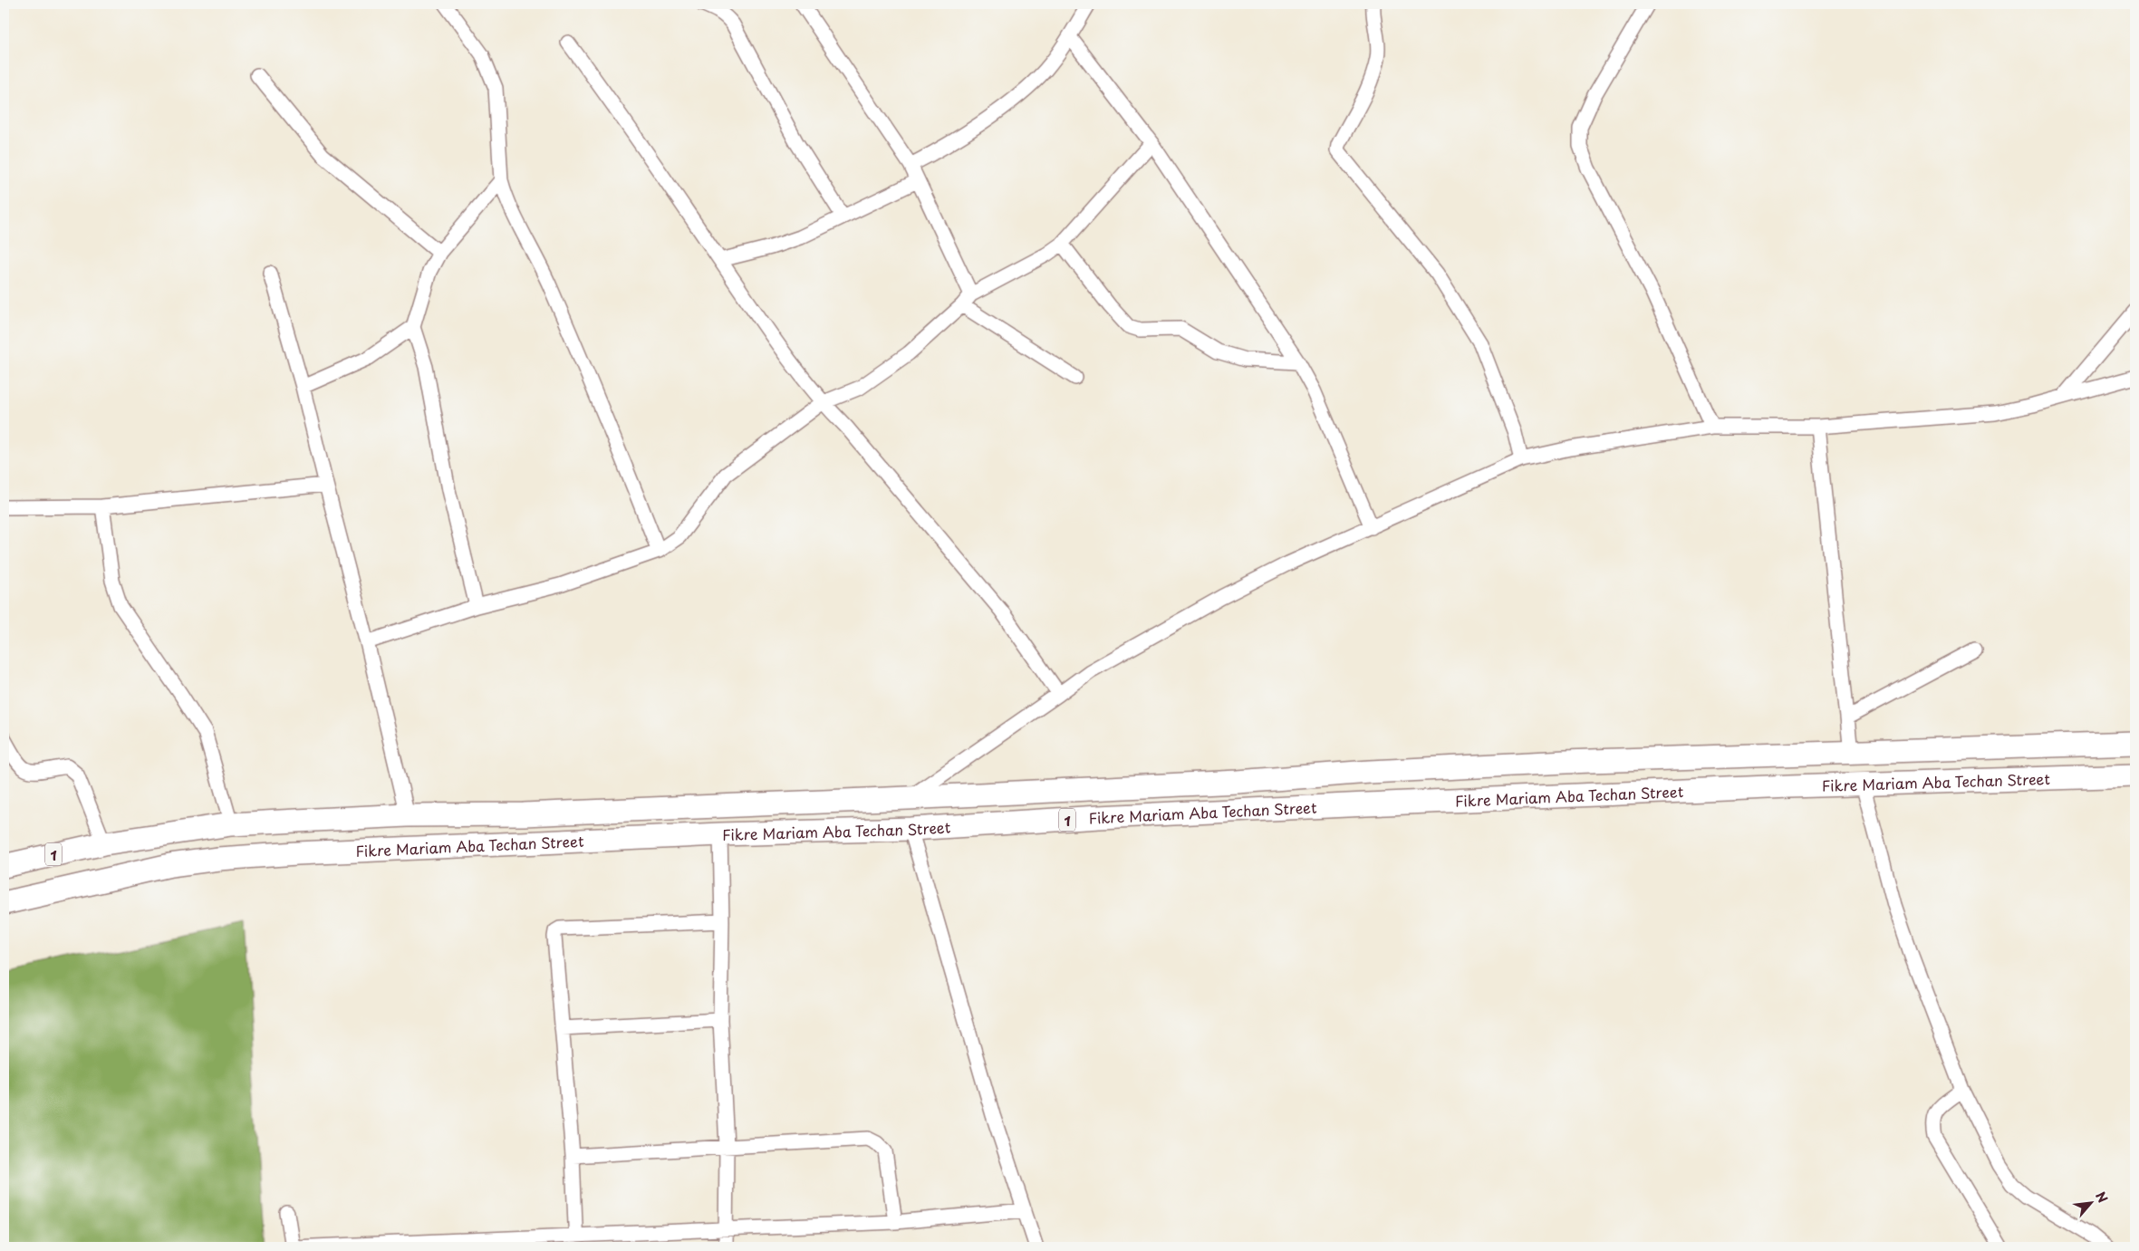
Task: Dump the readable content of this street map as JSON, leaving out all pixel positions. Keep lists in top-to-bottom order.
{
  "streets": {
    "main road": ["Fikre Mariam Aba Techan Street", "1"]
  },
  "north": "top right"
}
